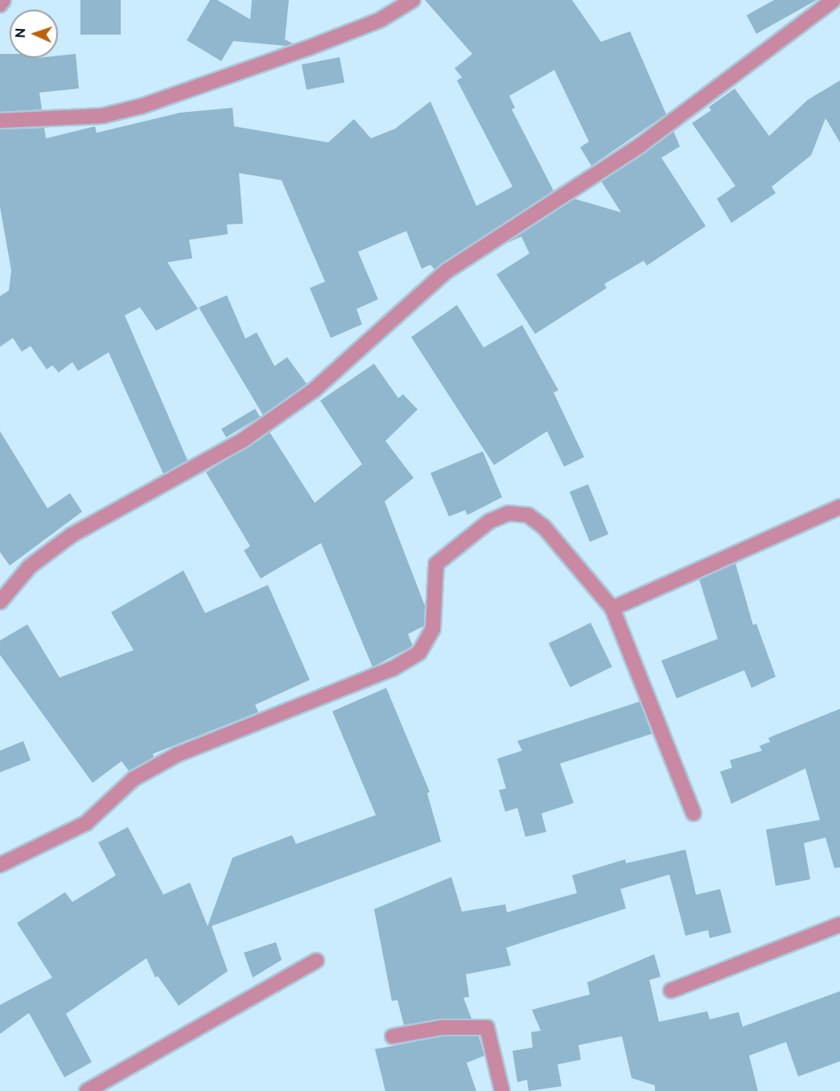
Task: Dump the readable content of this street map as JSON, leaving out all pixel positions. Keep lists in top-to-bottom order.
{
  "north": "left"
}
